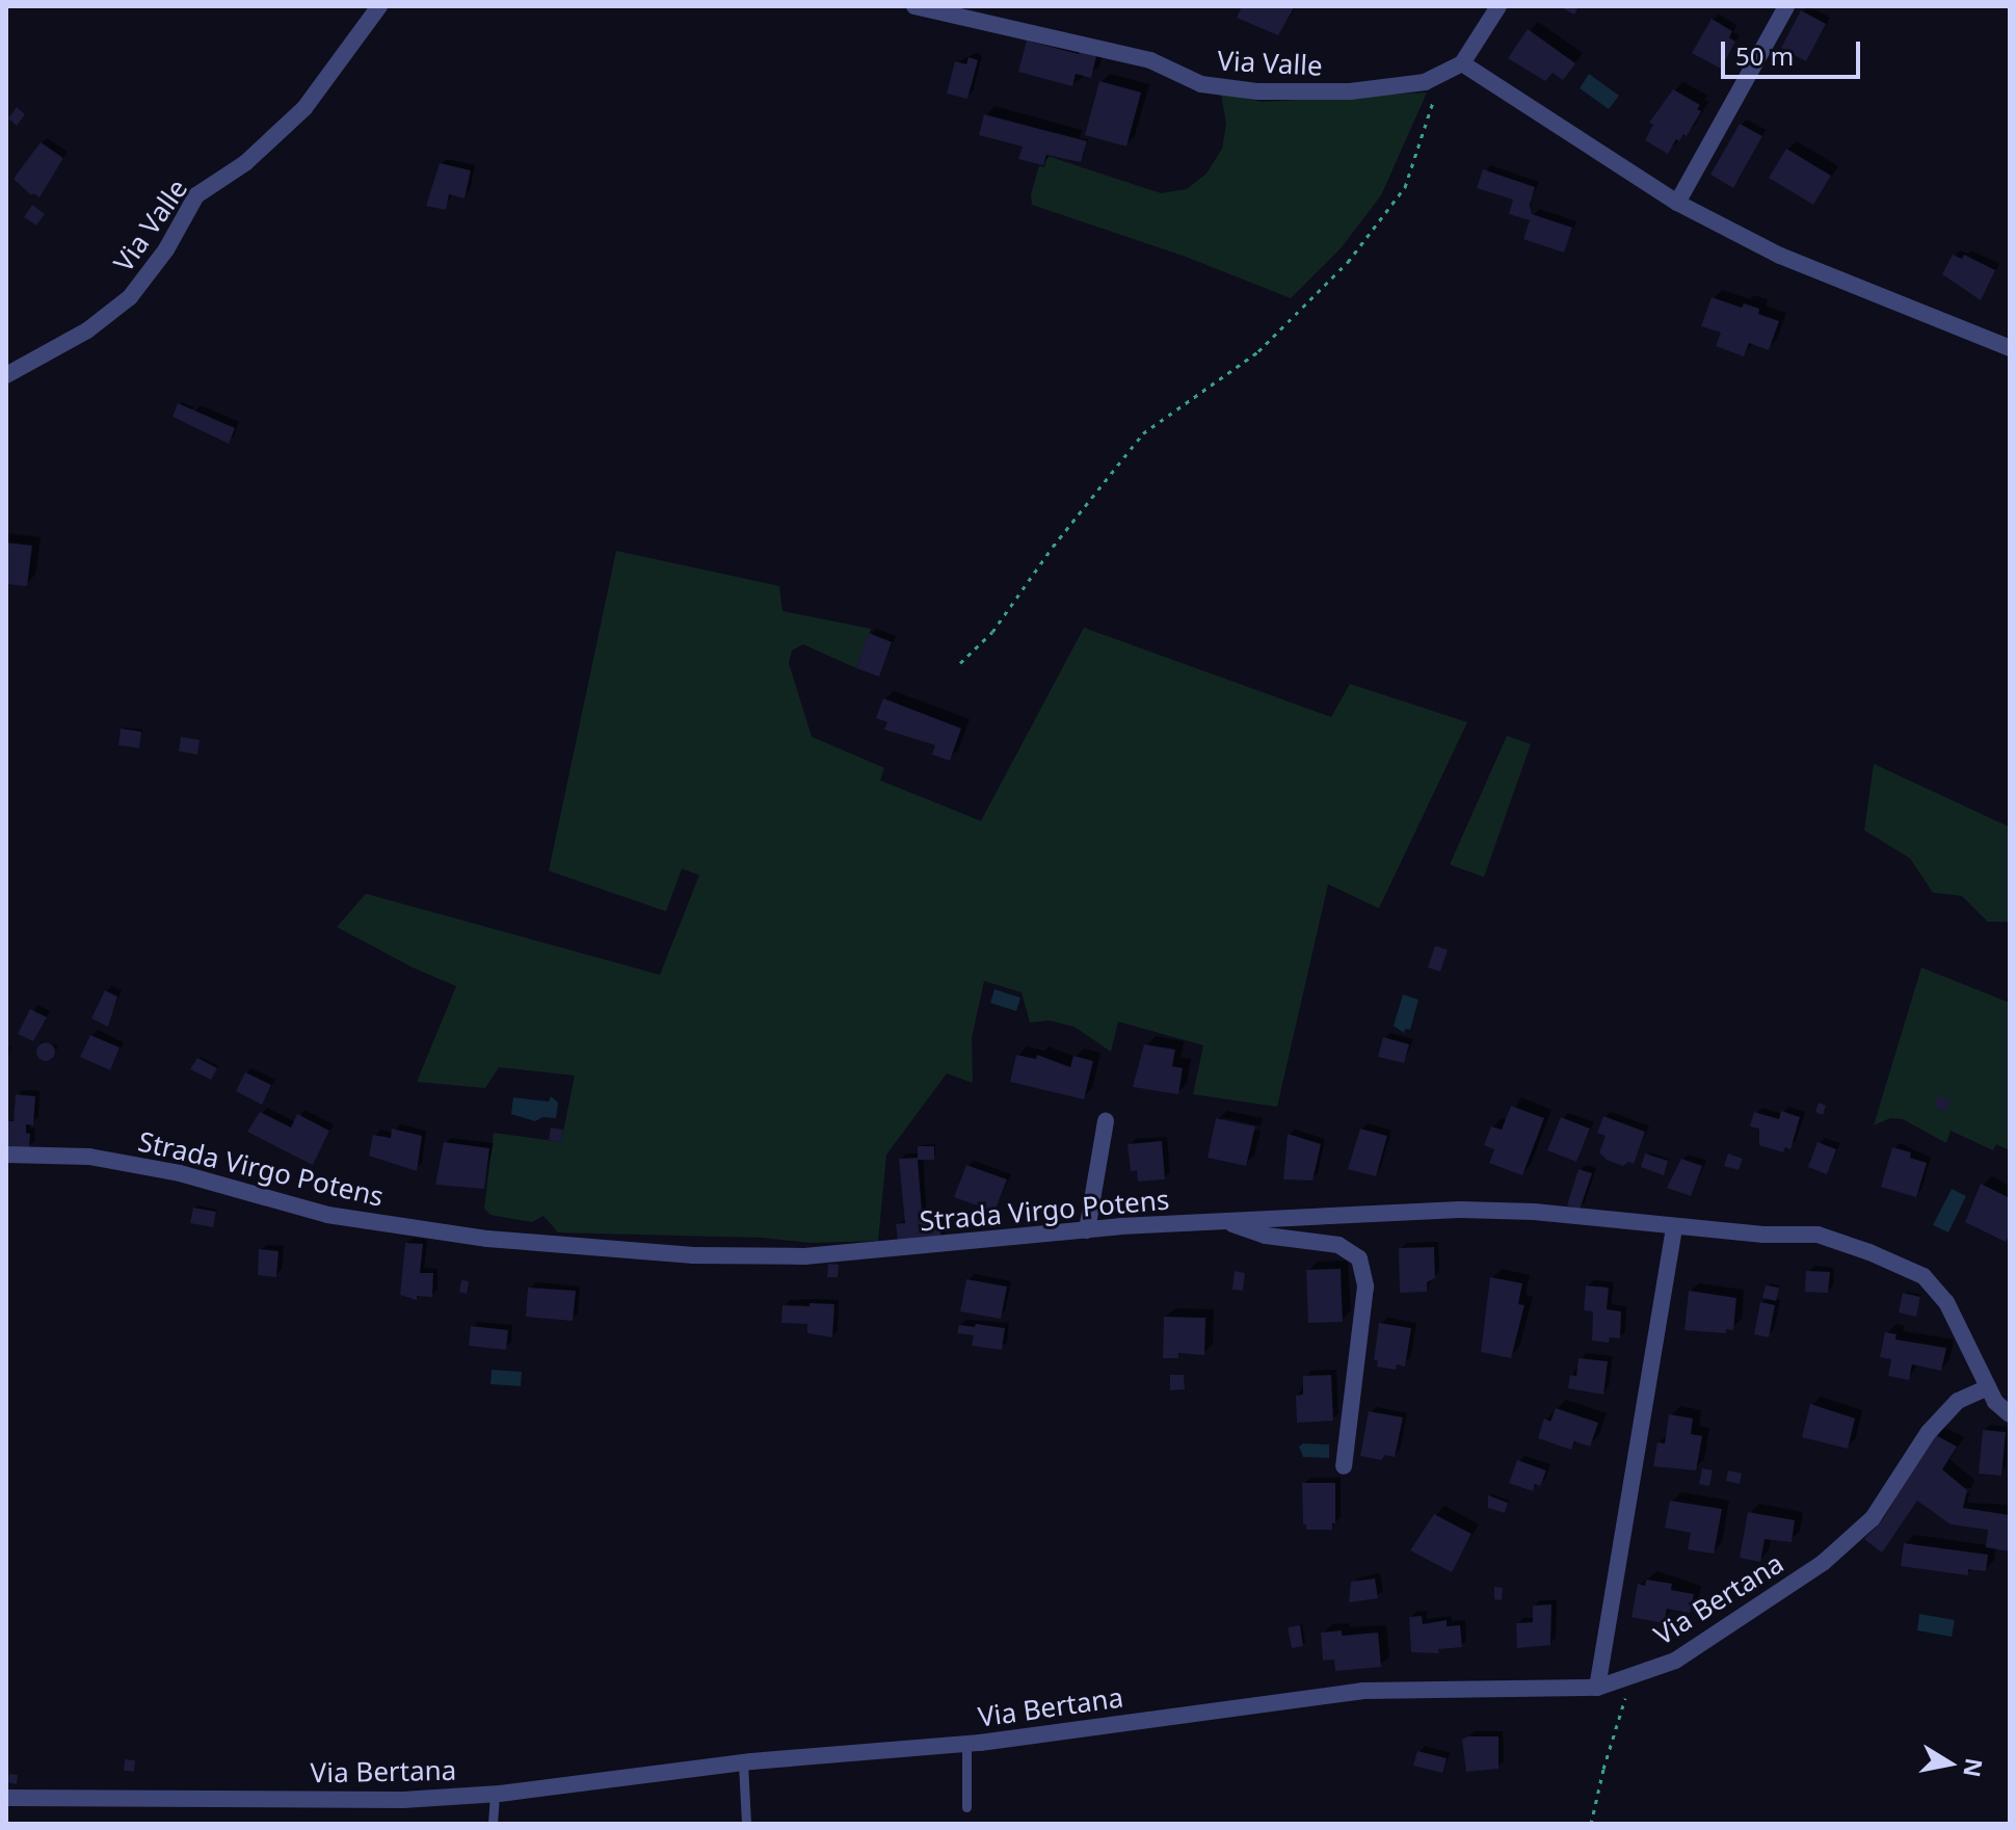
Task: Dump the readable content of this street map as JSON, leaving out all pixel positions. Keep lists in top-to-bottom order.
{
  "streets": {
    "street": ["Via Valle", "Strada Virgo Potens", "Via Bertana"]
  },
  "crossings": [
    ["Strada Virgo Potens", "Via Bertana"]
  ],
  "scale_bar": "50 m",
  "north": "right"
}
